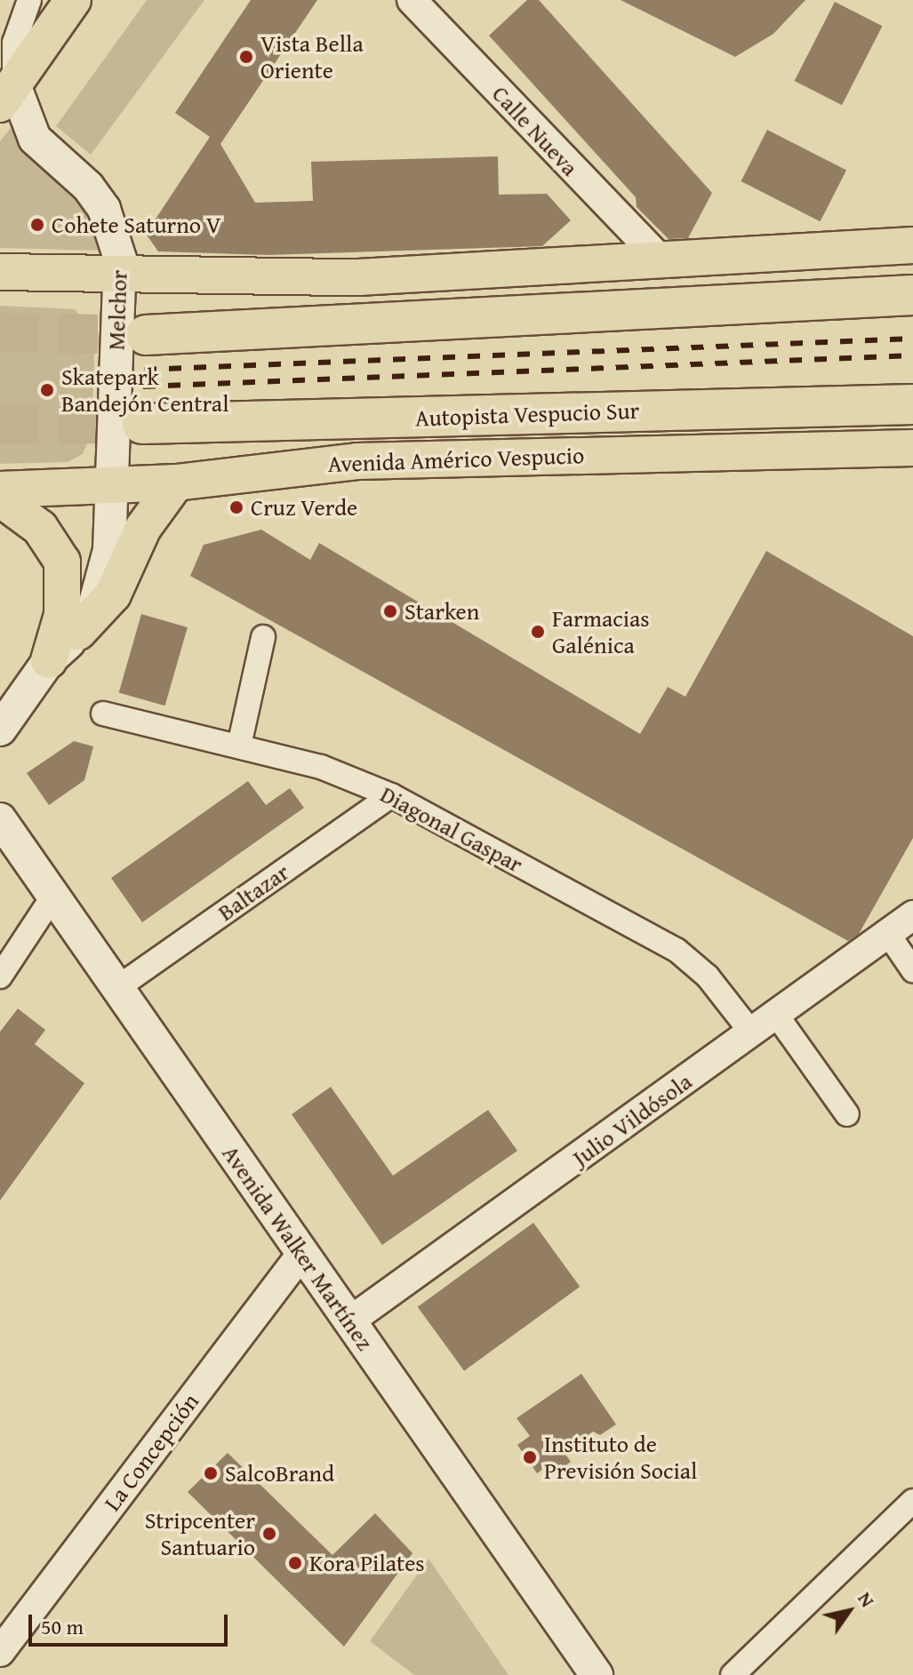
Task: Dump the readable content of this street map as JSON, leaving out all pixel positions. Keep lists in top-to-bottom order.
{
  "streets": {
    "highway": ["Autopista Vespucio Sur"],
    "main road": ["Melchor", "Avenida Américo Vespucio", "Avenida Walker Martínez"],
    "street": [
      "Calle Nueva",
      "Diagonal Gaspar",
      "Baltazar",
      "Julio Vildósola",
      "La Concepción"
    ]
  },
  "crossings": [
    ["Melchor", "Avenida Américo Vespucio"],
    ["Diagonal Gaspar", "Baltazar"],
    ["Diagonal Gaspar", "Julio Vildósola"],
    ["Baltazar", "Avenida Walker Martínez"],
    ["Julio Vildósola", "Avenida Walker Martínez"],
    ["Avenida Walker Martínez", "La Concepción"]
  ],
  "places": [
    "Vista Bella Oriente",
    "Cohete Saturno V",
    "Skatepark Bandejón Central",
    "Cruz Verde",
    "Starken",
    "Farmacias Galénica",
    "Instituto de Previsión Social",
    "SalcoBrand",
    "Stripcenter Santuario",
    "Kora Pilates"
  ],
  "scale_bar": "50 m",
  "north": "top right"
}
